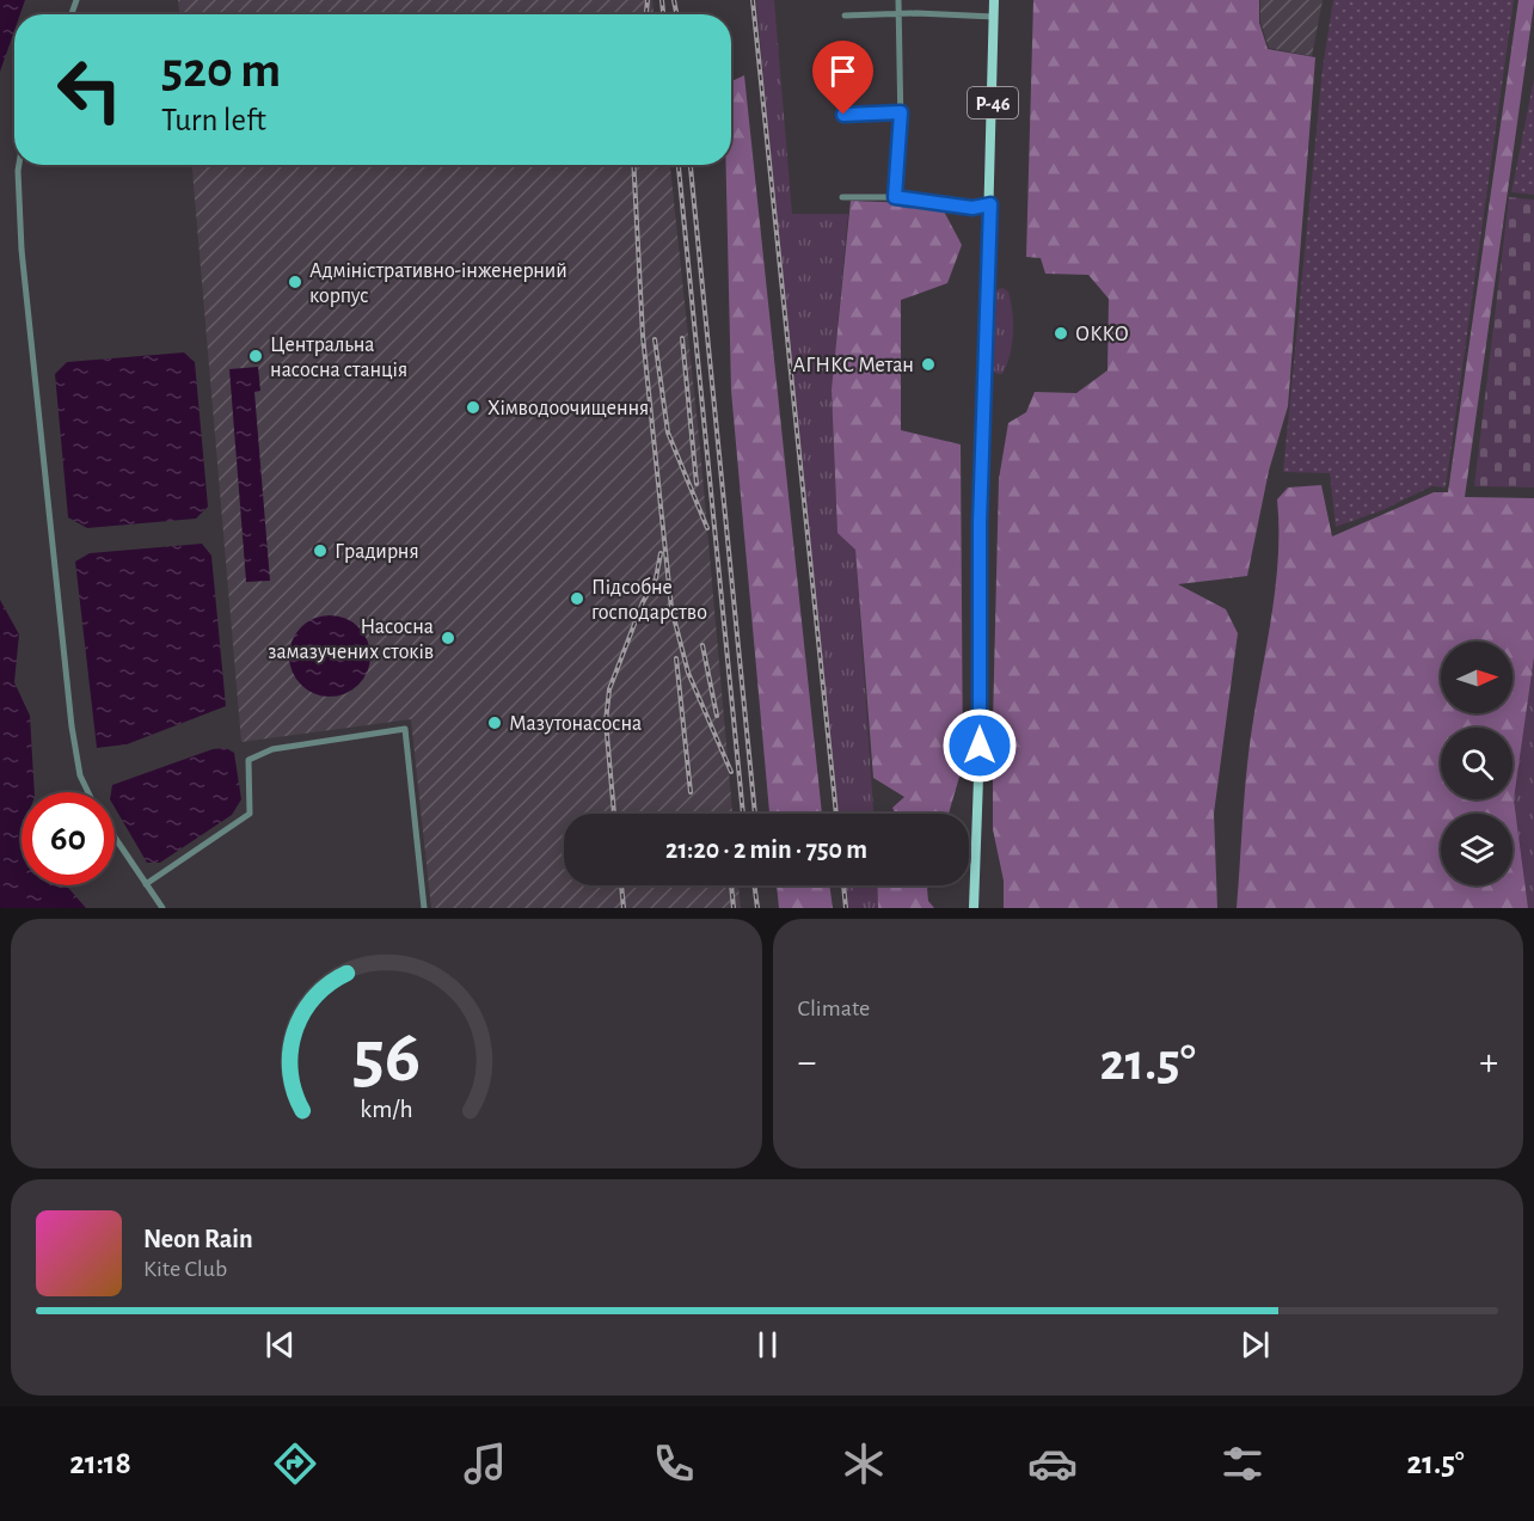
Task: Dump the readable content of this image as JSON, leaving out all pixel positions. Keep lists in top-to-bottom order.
{
  "streets": {
    "main road": ["Р-46"]
  },
  "places": [
    "Адміністративно-інженерний корпус",
    "ОККО",
    "Центральна насосна станція",
    "АГНКС Метан",
    "Хімводоочищення",
    "Градирня",
    "Підсобне господарство",
    "Насосна замазучених стоків",
    "Мазутонасосна"
  ],
  "north": "right",
  "page": {
    "turn": ["520 m", "Turn left"],
    "limit": "60",
    "trip": "21:20 · 2 min · 750 m",
    "tile": "Climate",
    "heat": ["−", "21.5°", "+"],
    "song": ["Neon Rain", "Kite Club"],
    "tabs": ["21:18", "21.5°"],
    "gauge": ["56", "km/h"]
  }
}
